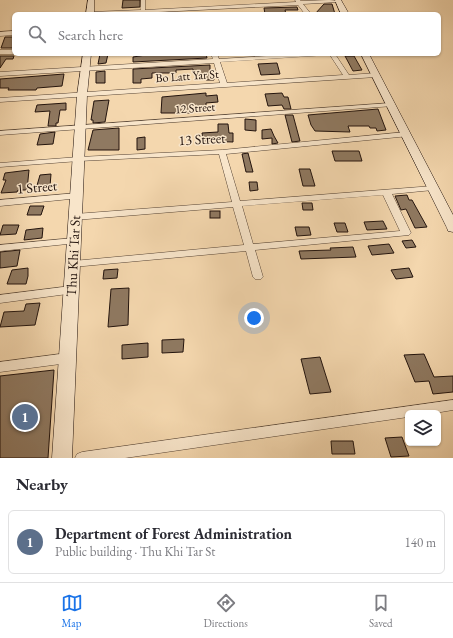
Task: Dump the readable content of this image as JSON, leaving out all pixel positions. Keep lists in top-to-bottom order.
{
  "streets": {
    "street": [
      "Bo Latt Yar St",
      "12 Street",
      "13 Street",
      "1 Street",
      "Thu Khi Tar St"
    ]
  },
  "crossings": [
    ["Bo Latt Yar St", "Thu Khi Tar St"],
    ["12 Street", "Thu Khi Tar St"],
    ["13 Street", "Thu Khi Tar St"],
    ["1 Street", "Thu Khi Tar St"]
  ],
  "page": {
    "search": "Search here",
    "pins": "1",
    "heading": "Nearby",
    "list": [
      {
        "mark": "1",
        "name": "Department of Forest Administration",
        "note": "Public building · Thu Khi Tar St",
        "value": "140 m"
      }
    ],
    "nav": ["Map", "Directions", "Saved"]
  }
}
